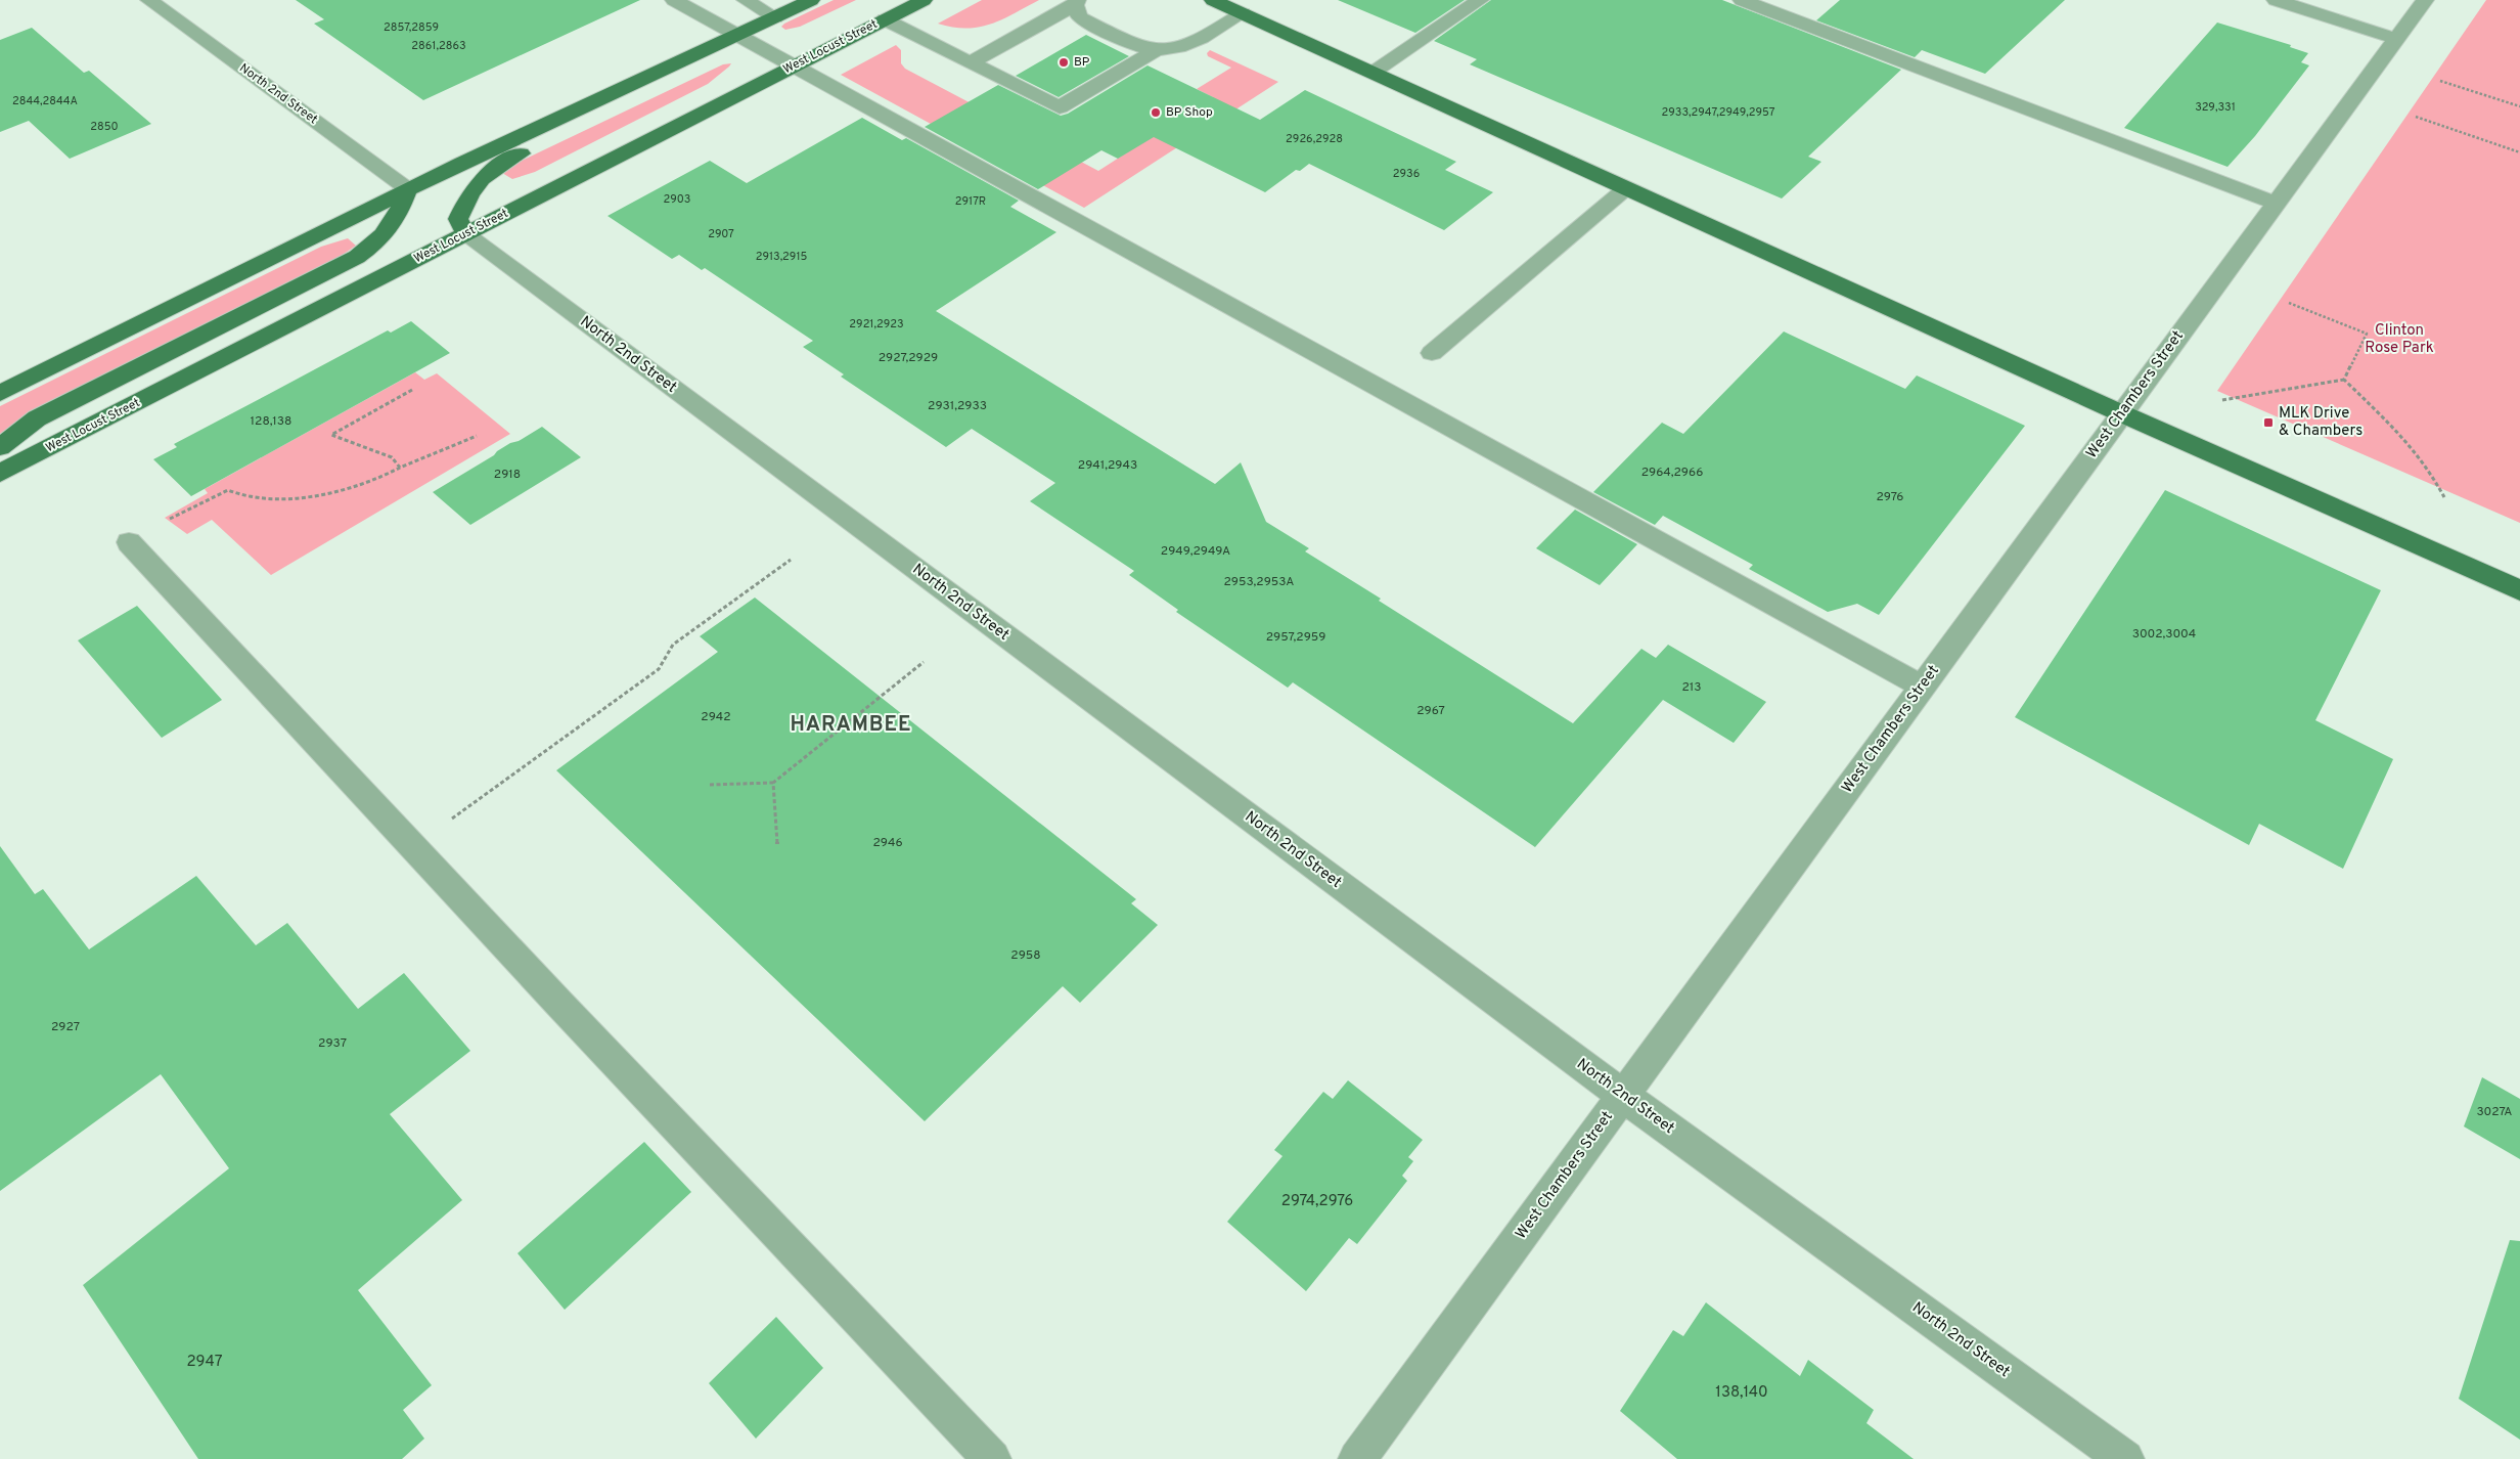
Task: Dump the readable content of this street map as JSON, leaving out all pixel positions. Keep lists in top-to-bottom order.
{
  "streets": {
    "main road": ["West Locust Street"],
    "street": ["North 2nd Street", "West Chambers Street"]
  },
  "crossings": [
    ["West Locust Street", "North 2nd Street"],
    ["North 2nd Street", "West Chambers Street"]
  ],
  "districts": ["HARAMBEE"],
  "parks": ["Clinton Rose Park"],
  "places": {
    "other": ["BP", "BP Shop"],
    "transit": ["MLK Drive & Chambers"]
  },
  "house_numbers": [
    "2857,2859",
    "2861,2863",
    "2844,2844A",
    "329,331",
    "2933,2947,2949,2957",
    "2850",
    "2926,2928",
    "2936",
    "2903",
    "2917R",
    "2907",
    "2913,2915",
    "2921,2923",
    "2927,2929",
    "2931,2933",
    "128,138",
    "2941,2943",
    "2964,2966",
    "2918",
    "2976",
    "2949,2949A",
    "2953,2953A",
    "3002,3004",
    "2957,2959",
    "213",
    "2967",
    "2942",
    "2946",
    "2958",
    "2927",
    "2937",
    "3027A",
    "2974,2976",
    "2947",
    "138,140"
  ]
}
